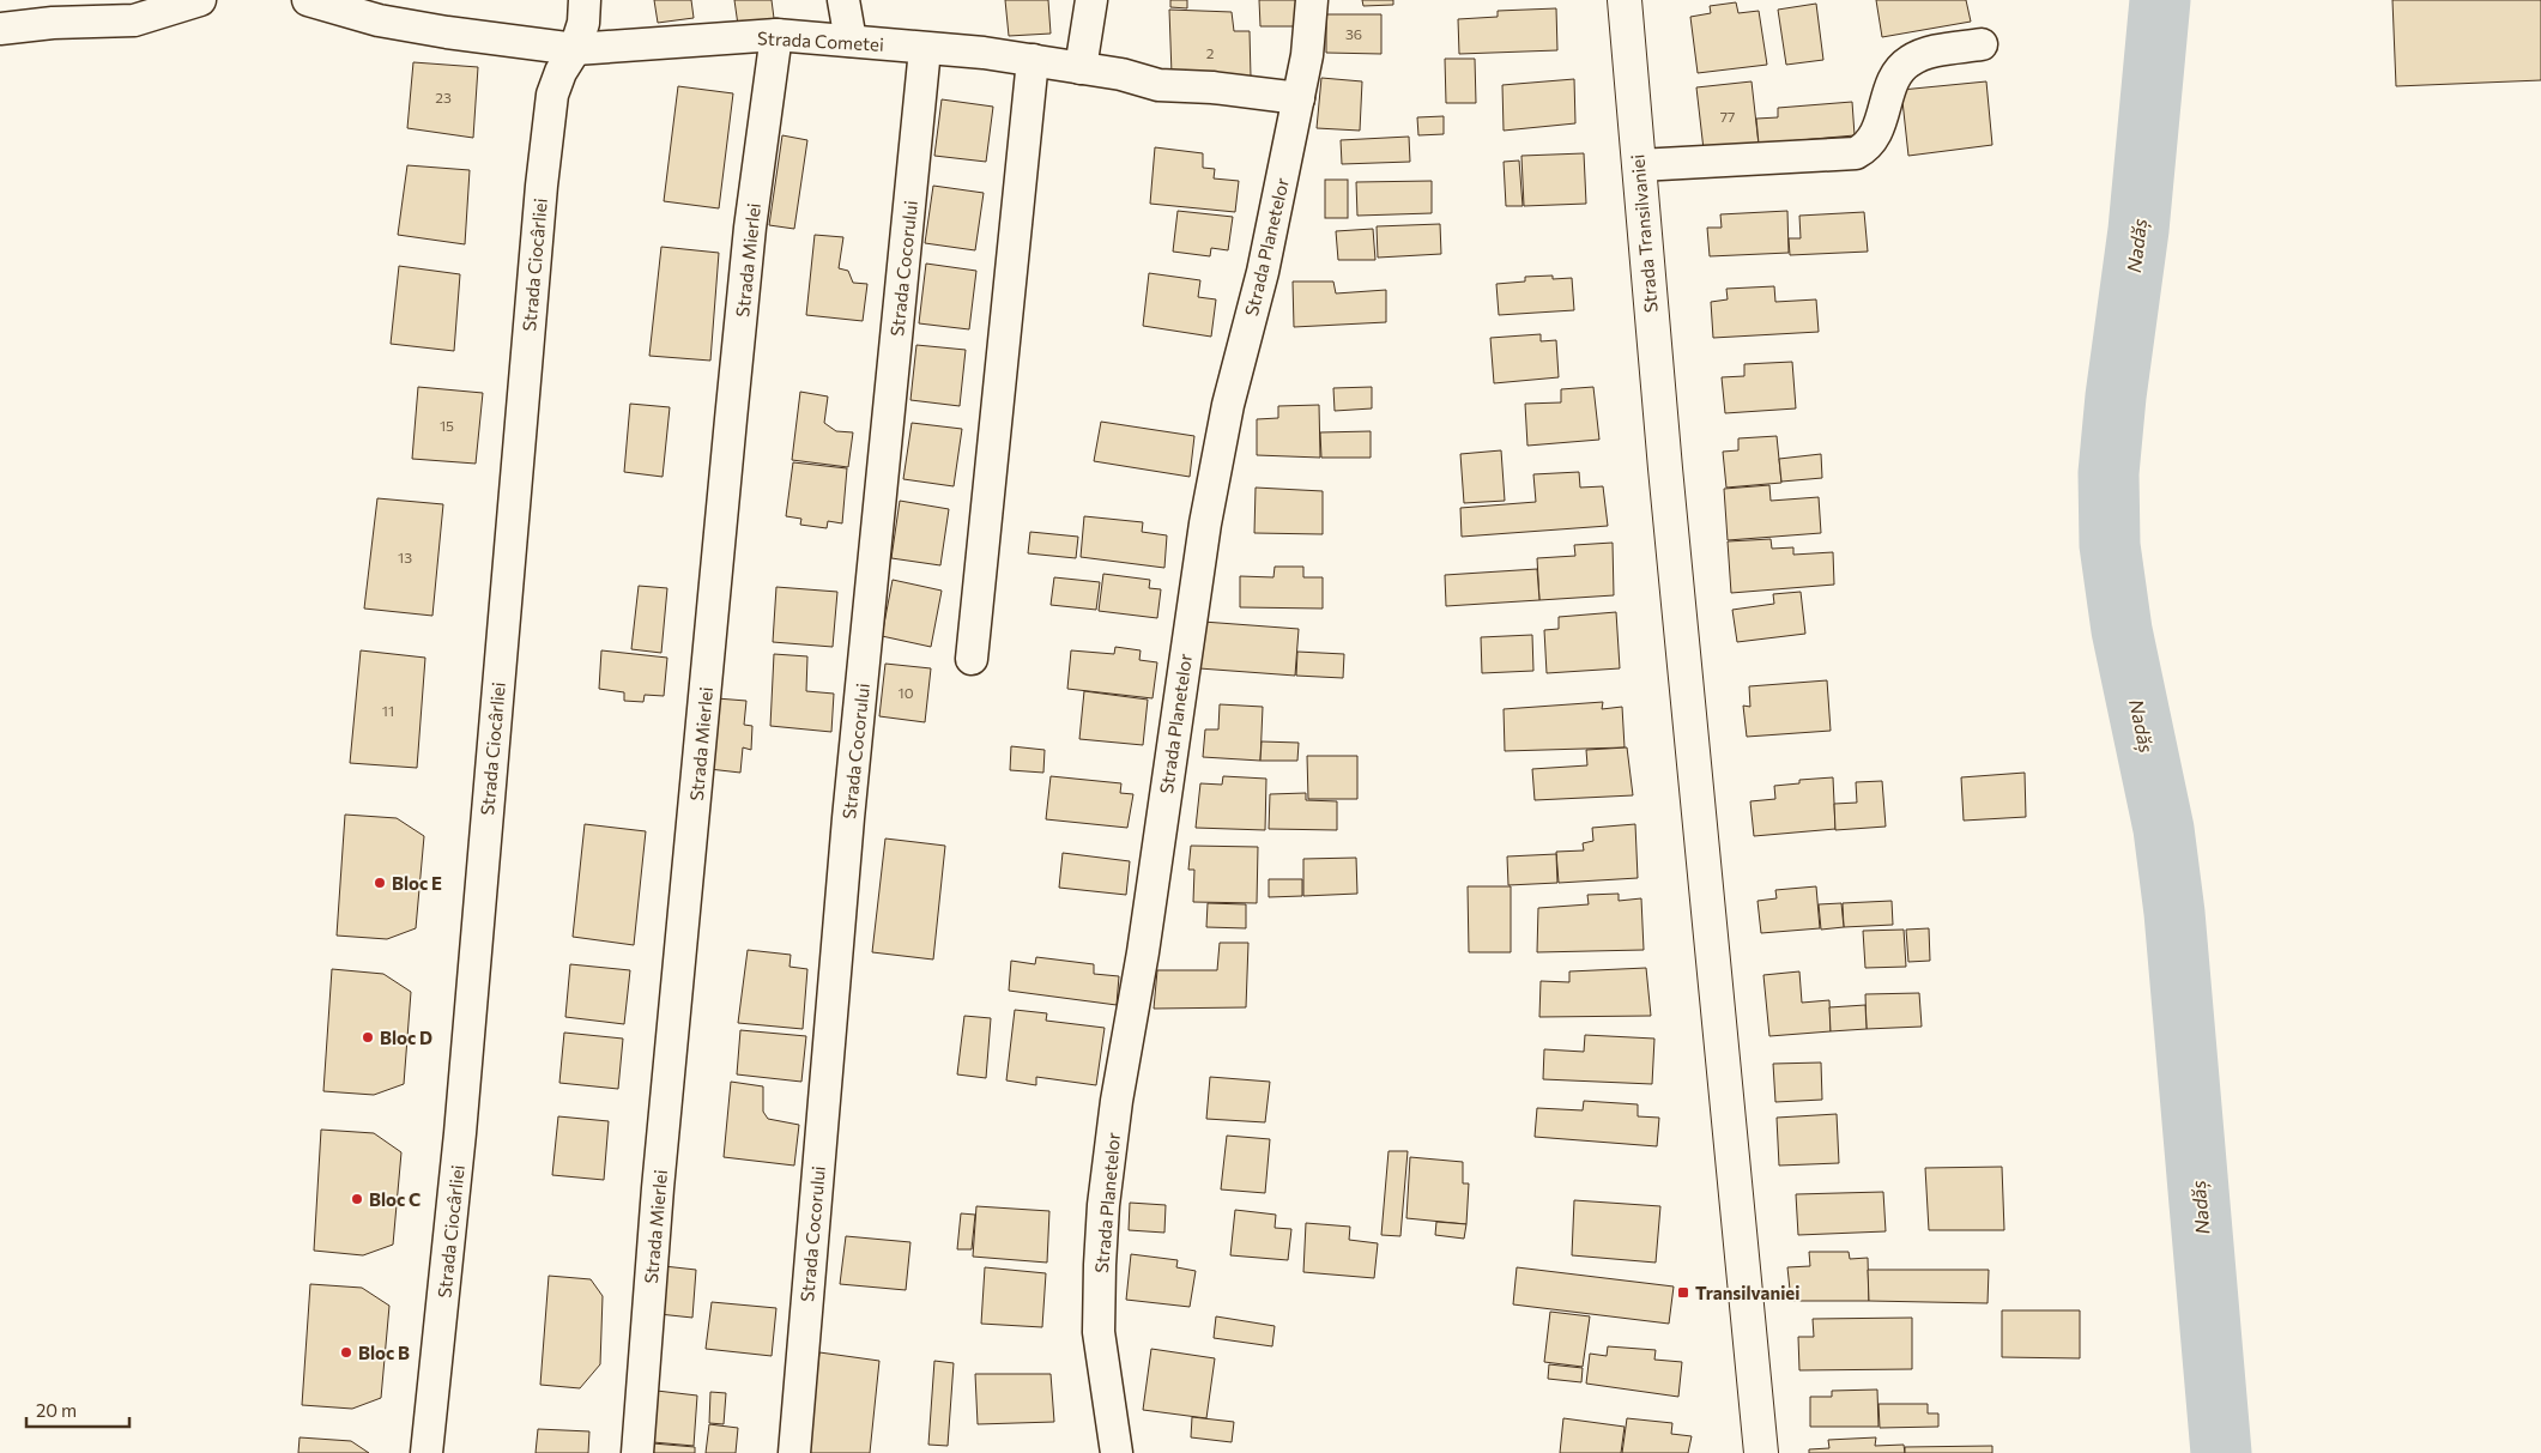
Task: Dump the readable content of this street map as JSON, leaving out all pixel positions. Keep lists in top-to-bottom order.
{
  "streets": {
    "main road": ["Strada Transilvaniei"],
    "street": [
      "Strada Cometei",
      "Strada Planetelor",
      "Strada Mierlei",
      "Strada Ciocârliei",
      "Strada Cocorului"
    ]
  },
  "crossings": [
    ["Strada Cometei", "Strada Planetelor"],
    ["Strada Cometei", "Strada Mierlei"],
    ["Strada Cometei", "Strada Ciocârliei"],
    ["Strada Cometei", "Strada Cocorului"]
  ],
  "water": ["Nadăș"],
  "places": {
    "other": [
      "Bloc E",
      "Bloc D",
      "Bloc C",
      "Bloc B"
    ],
    "transit": ["Transilvaniei"]
  },
  "house_numbers": [
    "36",
    "2",
    "23",
    "77",
    "15",
    "13",
    "10",
    "11"
  ],
  "scale_bar": "20 m"
}
